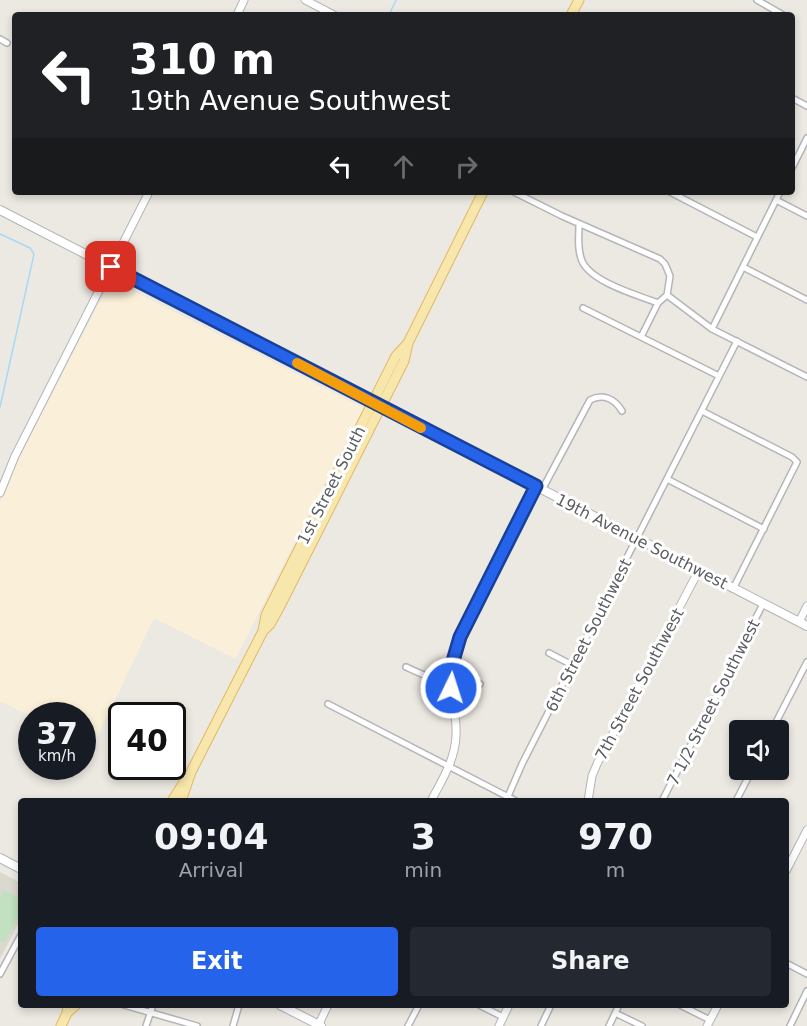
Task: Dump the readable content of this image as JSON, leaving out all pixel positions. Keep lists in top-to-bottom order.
{
  "streets": {
    "main road": ["1st Street South", "19th Avenue Southwest"],
    "street": ["6th Street Southwest", "7th Street Southwest", "7 1/2 Street Southwest"]
  },
  "crossings": [
    ["1st Street South", "19th Avenue Southwest"],
    ["19th Avenue Southwest", "6th Street Southwest"],
    ["19th Avenue Southwest", "7th Street Southwest"],
    ["19th Avenue Southwest", "7 1/2 Street Southwest"]
  ],
  "page": {
    "turn": ["310 m", "19th Avenue Southwest"],
    "speed": "37 km/h",
    "limit": "40",
    "eta": [
      "09:04",
      "Arrival",
      "3",
      "min",
      "970",
      "m"
    ],
    "buttons": ["Exit", "Share"]
  }
}
